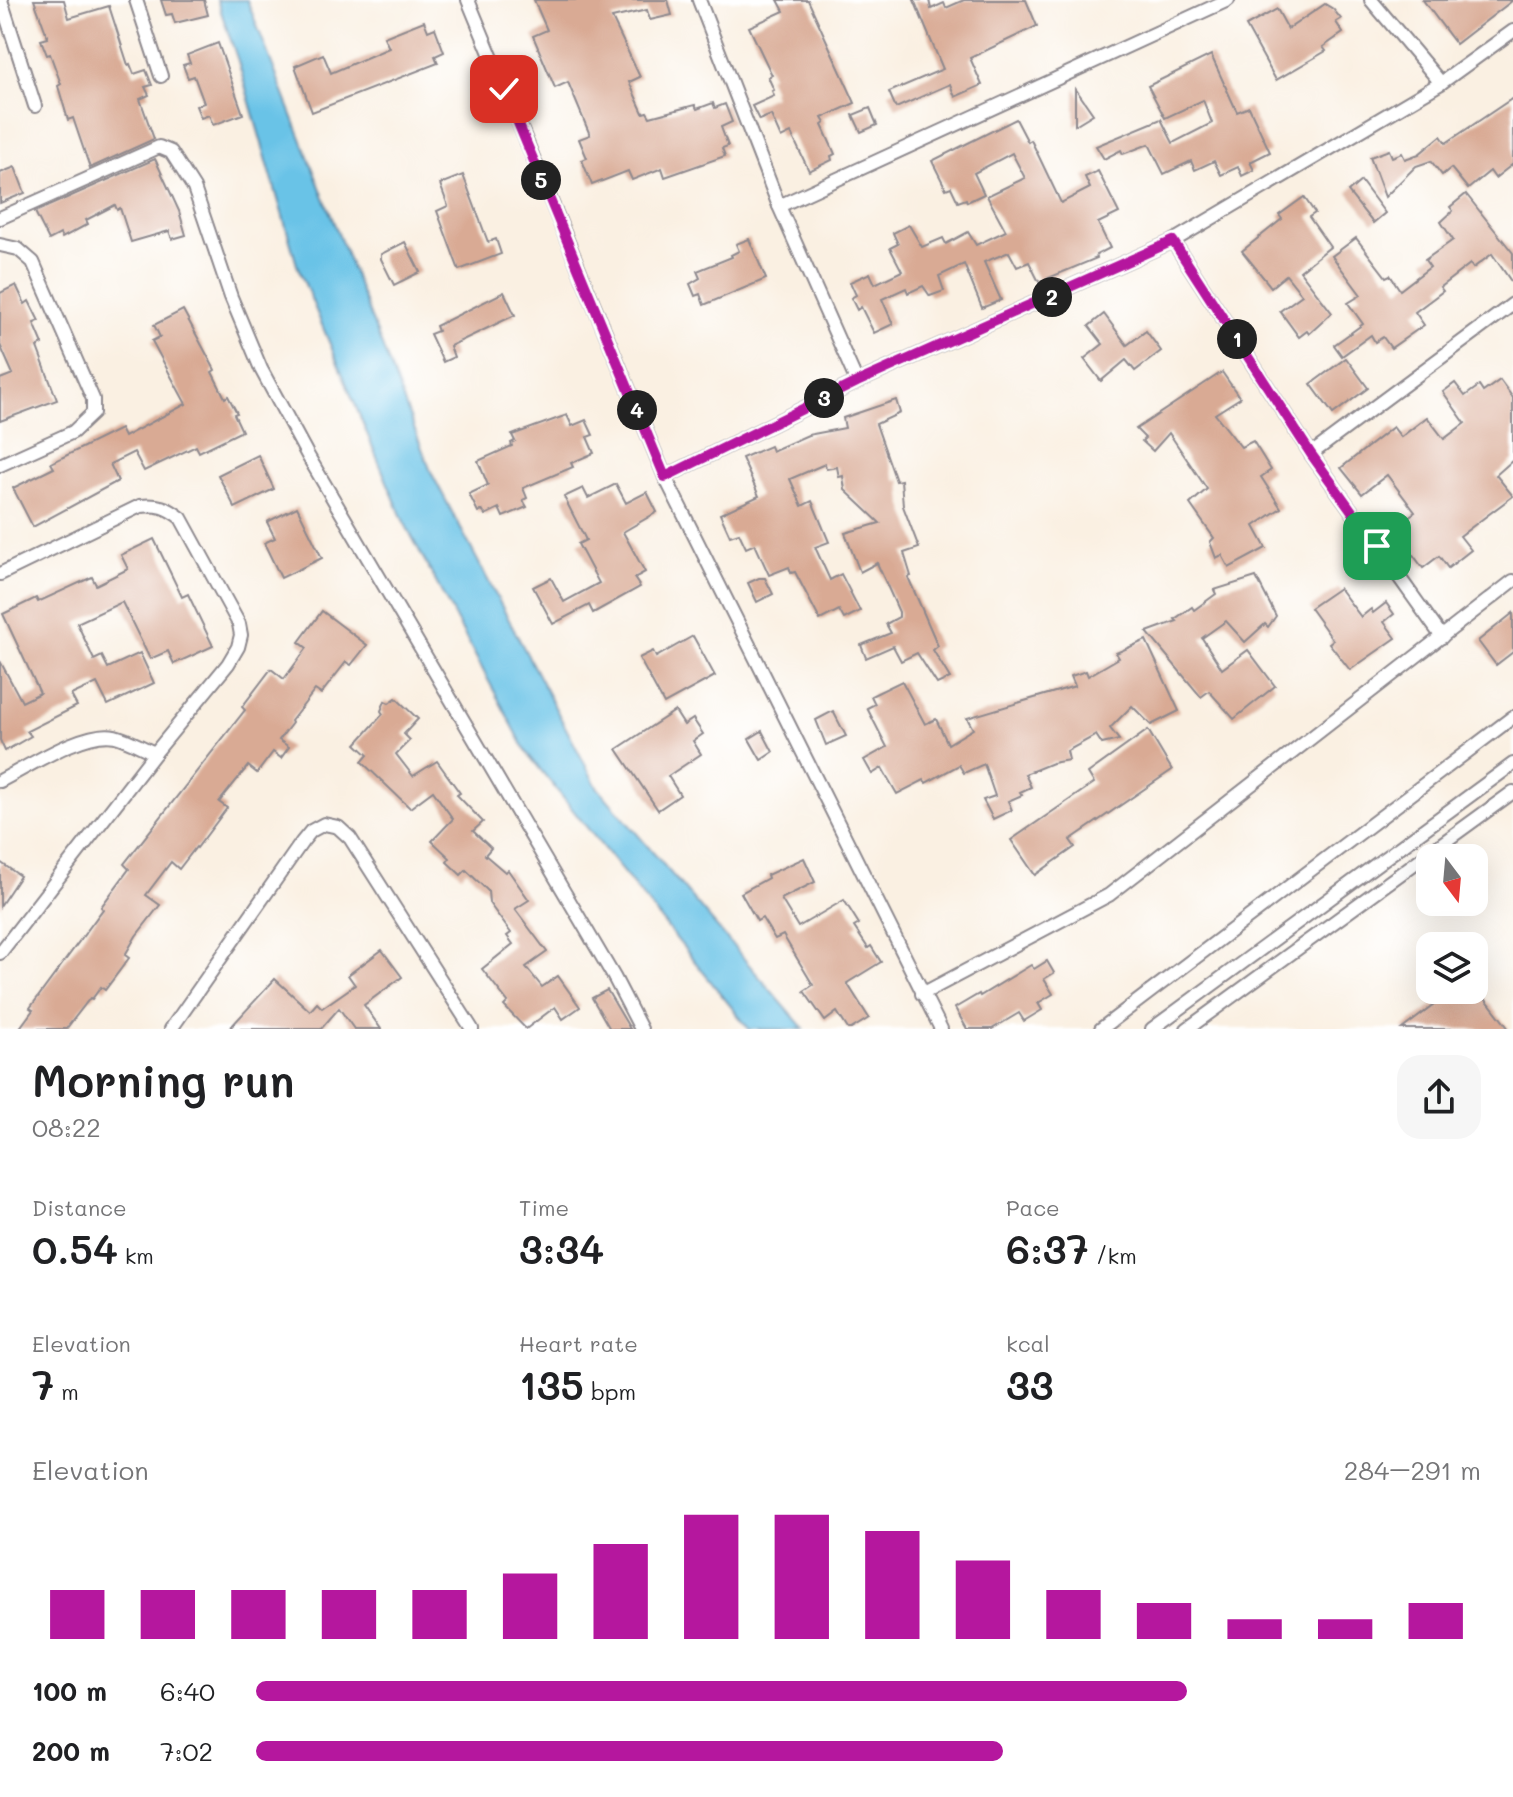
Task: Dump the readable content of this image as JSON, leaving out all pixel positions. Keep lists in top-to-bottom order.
{
  "north": "bottom",
  "page": {
    "pins": [
      "5",
      "2",
      "1",
      "3",
      "4"
    ],
    "heading": ["Morning run", "08:22"],
    "stats": [
      ["Distance", "0.54 km"],
      ["Time", "3:34"],
      ["Pace", "6:37 /km"],
      ["Elevation", "7 m"],
      ["Heart rate", "135 bpm"],
      ["kcal", "33"]
    ],
    "chart": ["Elevation", "284–291 m"],
    "list": [
      {
        "name": "100 m",
        "note": "6:40"
      },
      {
        "name": "200 m",
        "note": "7:02"
      }
    ]
  }
}
